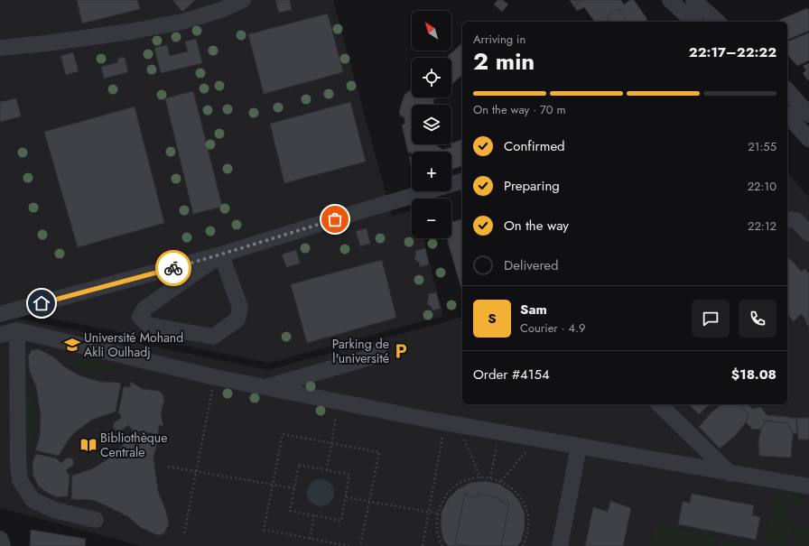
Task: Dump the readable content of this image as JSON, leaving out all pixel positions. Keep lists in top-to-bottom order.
{
  "places": {
    "school or university": ["Université Mohand Akli Oulhadj"],
    "parking": ["Parking de l'université"],
    "library": ["Bibliothèque Centrale"]
  },
  "north": "top left",
  "page": {
    "map_buttons": ["+", "−"],
    "heading": ["2 min", "Arriving in", "22:17–22:22"],
    "panel": [
      "Sam",
      "Courier · 4.9",
      "Order #4154",
      "$18.08"
    ],
    "bar": "On the way · 70 m",
    "list": [
      ["Confirmed", "21:55"],
      ["Preparing", "22:10"],
      ["On the way", "22:12"],
      "Delivered"
    ],
    "round": "S"
  }
}
